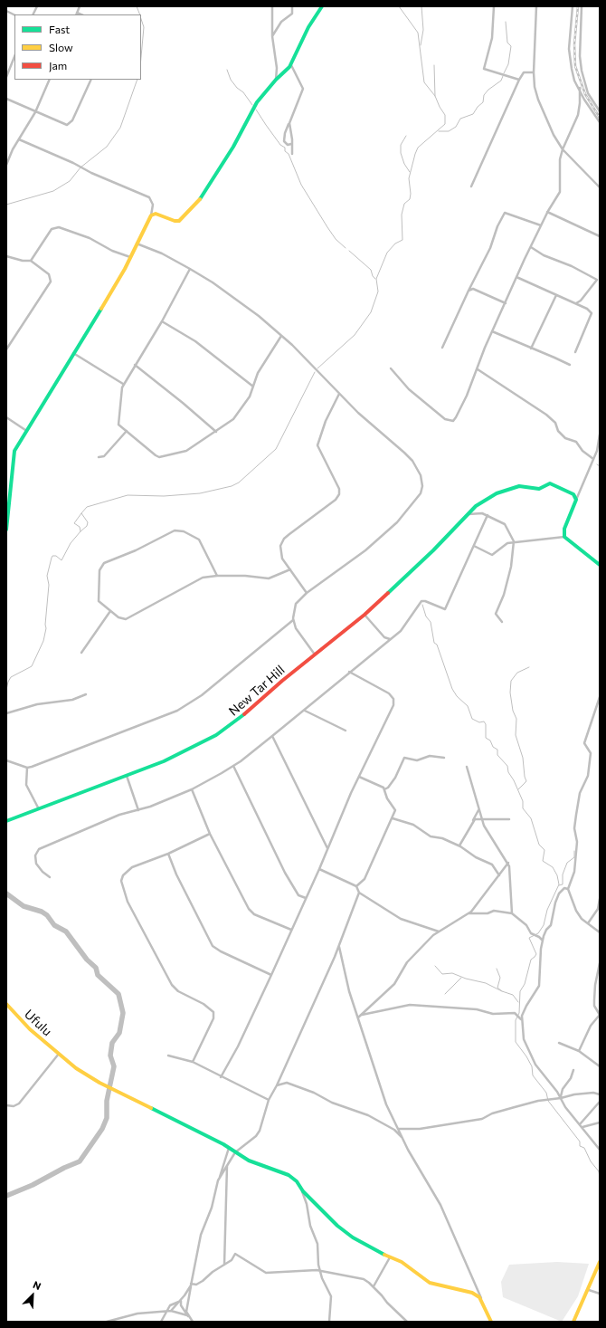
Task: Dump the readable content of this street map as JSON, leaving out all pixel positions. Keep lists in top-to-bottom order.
{
  "streets": {
    "street": ["New Tar Hill", "Ufulu"]
  },
  "legend": ["Fast", "Slow", "Jam"],
  "north": "top right"
}
